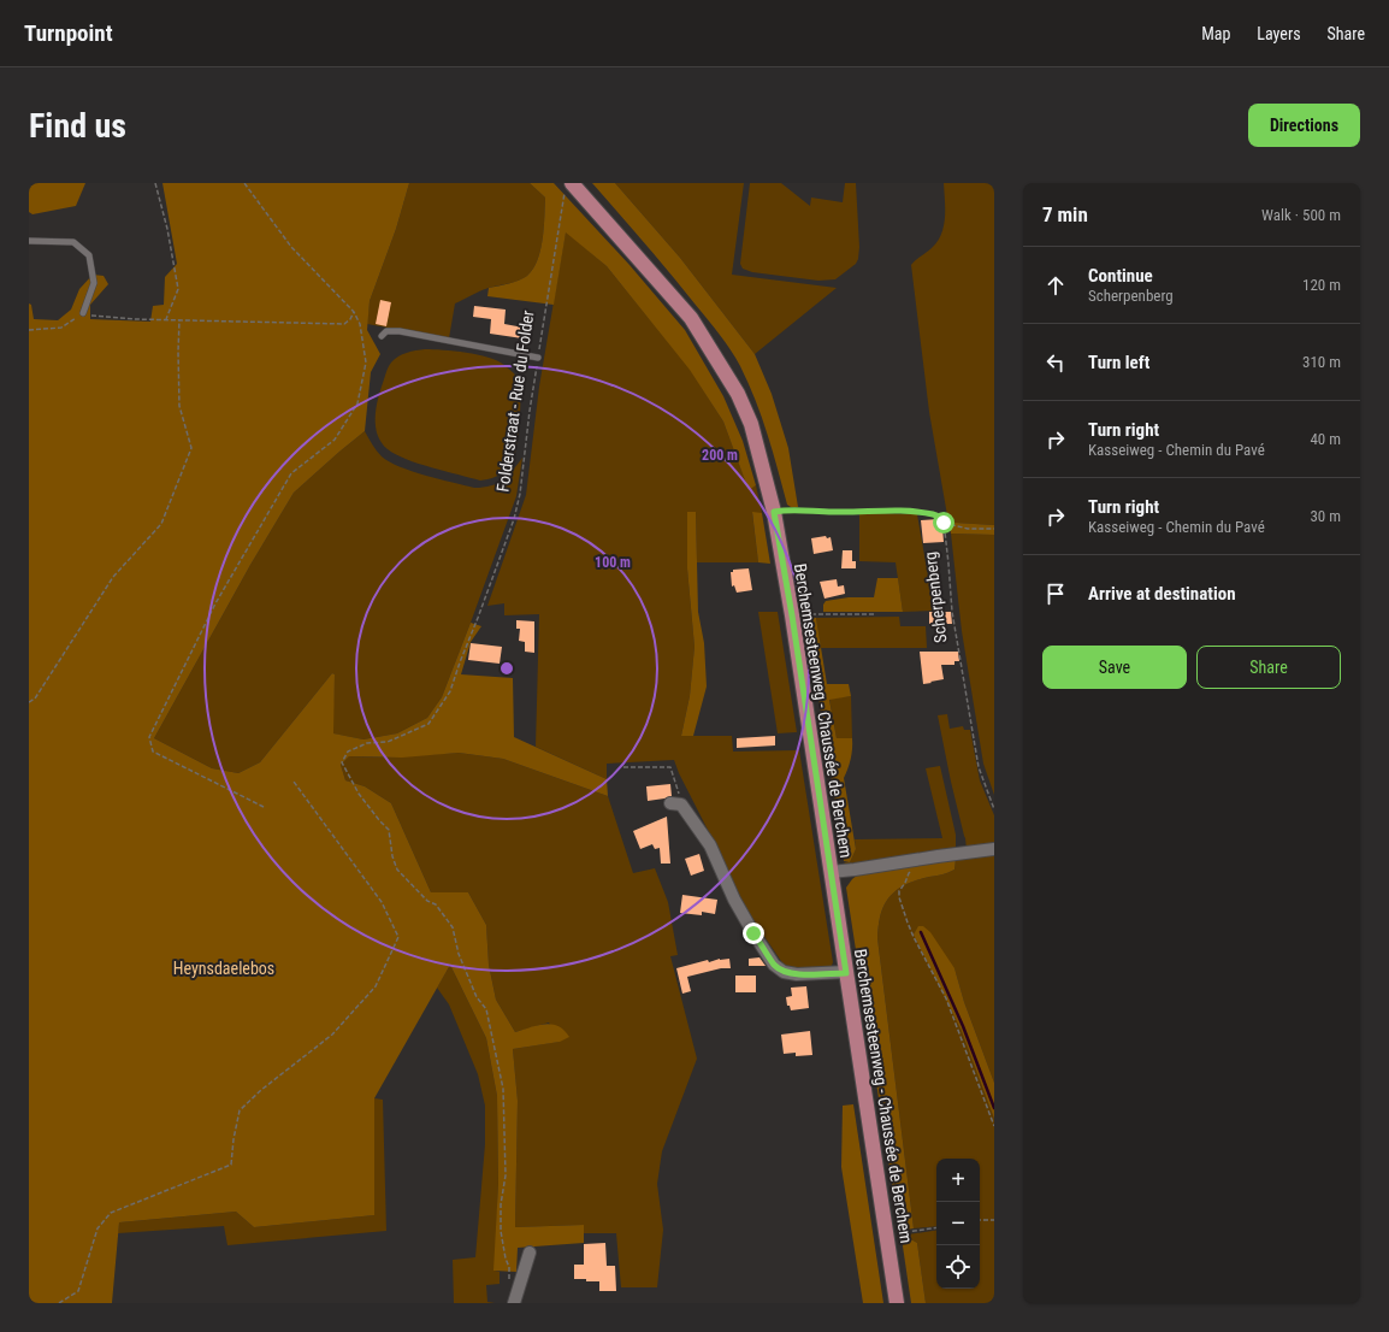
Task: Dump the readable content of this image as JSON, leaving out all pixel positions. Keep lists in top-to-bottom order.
{
  "streets": {
    "main road": ["Berchemsesteenweg - Chaussée de Berchem"],
    "path": ["Folderstraat - Rue du Folder", "Scherpenberg"]
  },
  "crossings": [
    ["Folderstraat - Rue du Folder", "Berchemsesteenweg - Chaussée de Berchem"]
  ],
  "parks": ["Heynsdaelebos"],
  "page": {
    "header": "Turnpoint",
    "nav": ["Map", "Layers", "Share"],
    "buttons": [
      "Directions",
      ["Save", "Share"]
    ],
    "title": "Find us",
    "heading": ["7 min", "Walk · 500 m"],
    "list": [
      ["Continue", "Scherpenberg", "120 m"],
      ["Turn left", "310 m"],
      ["Turn right", "Kasseiweg - Chemin du Pavé", "40 m"],
      ["Turn right", "Kasseiweg - Chemin du Pavé", "30 m"],
      "Arrive at destination"
    ],
    "map_buttons": ["+", "−"]
  },
  "rings": ["200 m", "100 m"]
}
